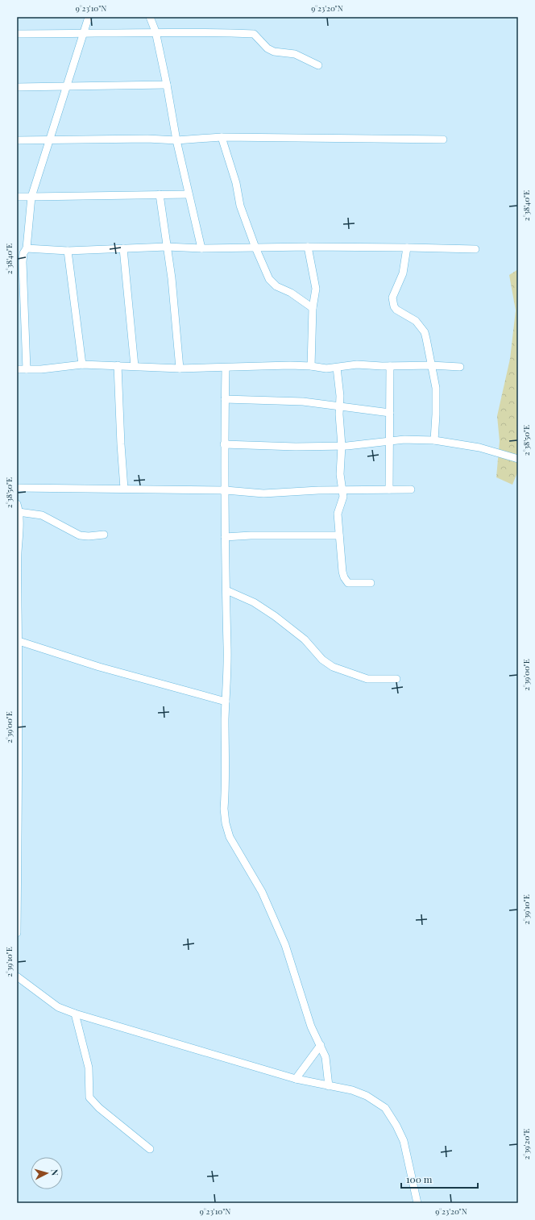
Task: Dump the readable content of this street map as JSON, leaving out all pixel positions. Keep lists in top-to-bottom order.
{
  "scale_bar": "100 m",
  "north": "right",
  "coordinates": [
    "9°23'10\"N",
    "9°23'20\"N",
    "2°38'40\"E",
    "2°38'50\"E",
    "2°39'00\"E",
    "2°39'10\"E",
    "2°39'20\"E"
  ]
}
